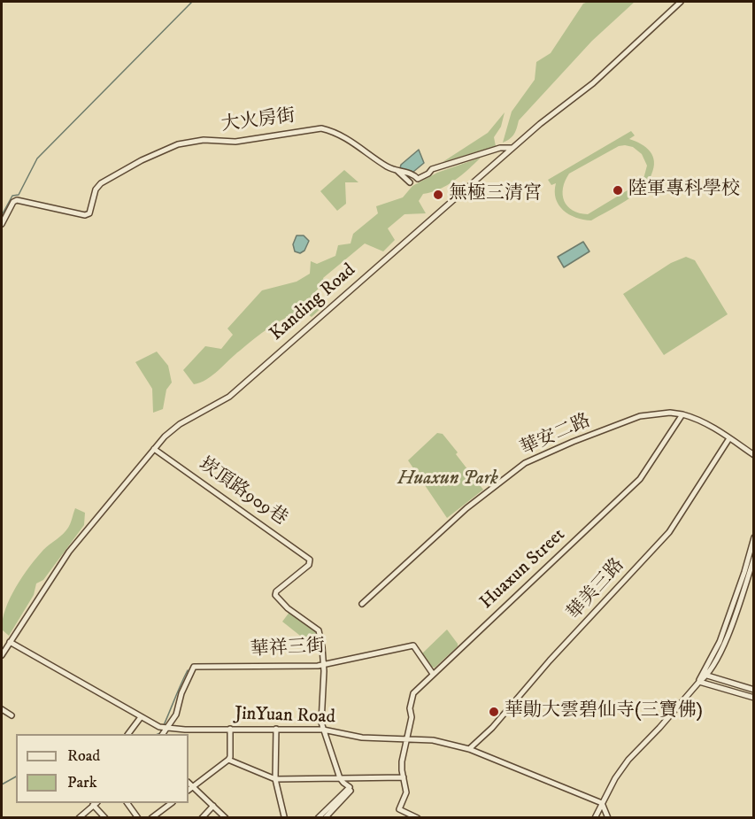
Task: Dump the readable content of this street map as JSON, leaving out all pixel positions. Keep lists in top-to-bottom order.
{
  "streets": {
    "street": [
      "大火房街",
      "Kanding Road",
      "華安二路",
      "崁頂路909巷",
      "Huaxun Street",
      "華美三路",
      "華祥三街",
      "JinYuan Road"
    ]
  },
  "crossings": [
    ["大火房街", "Kanding Road"],
    ["Kanding Road", "崁頂路909巷"],
    ["Kanding Road", "JinYuan Road"],
    ["華安二路", "Huaxun Street"],
    ["崁頂路909巷", "華祥三街"],
    ["Huaxun Street", "華祥三街"],
    ["Huaxun Street", "JinYuan Road"],
    ["華美三路", "JinYuan Road"],
    ["華祥三街", "JinYuan Road"]
  ],
  "parks": ["Huaxun Park"],
  "places": ["陸軍專科學校", "無極三清宮", "華勛大雲碧仙寺(三寶佛)"],
  "legend": ["Road", "Park"]
}
